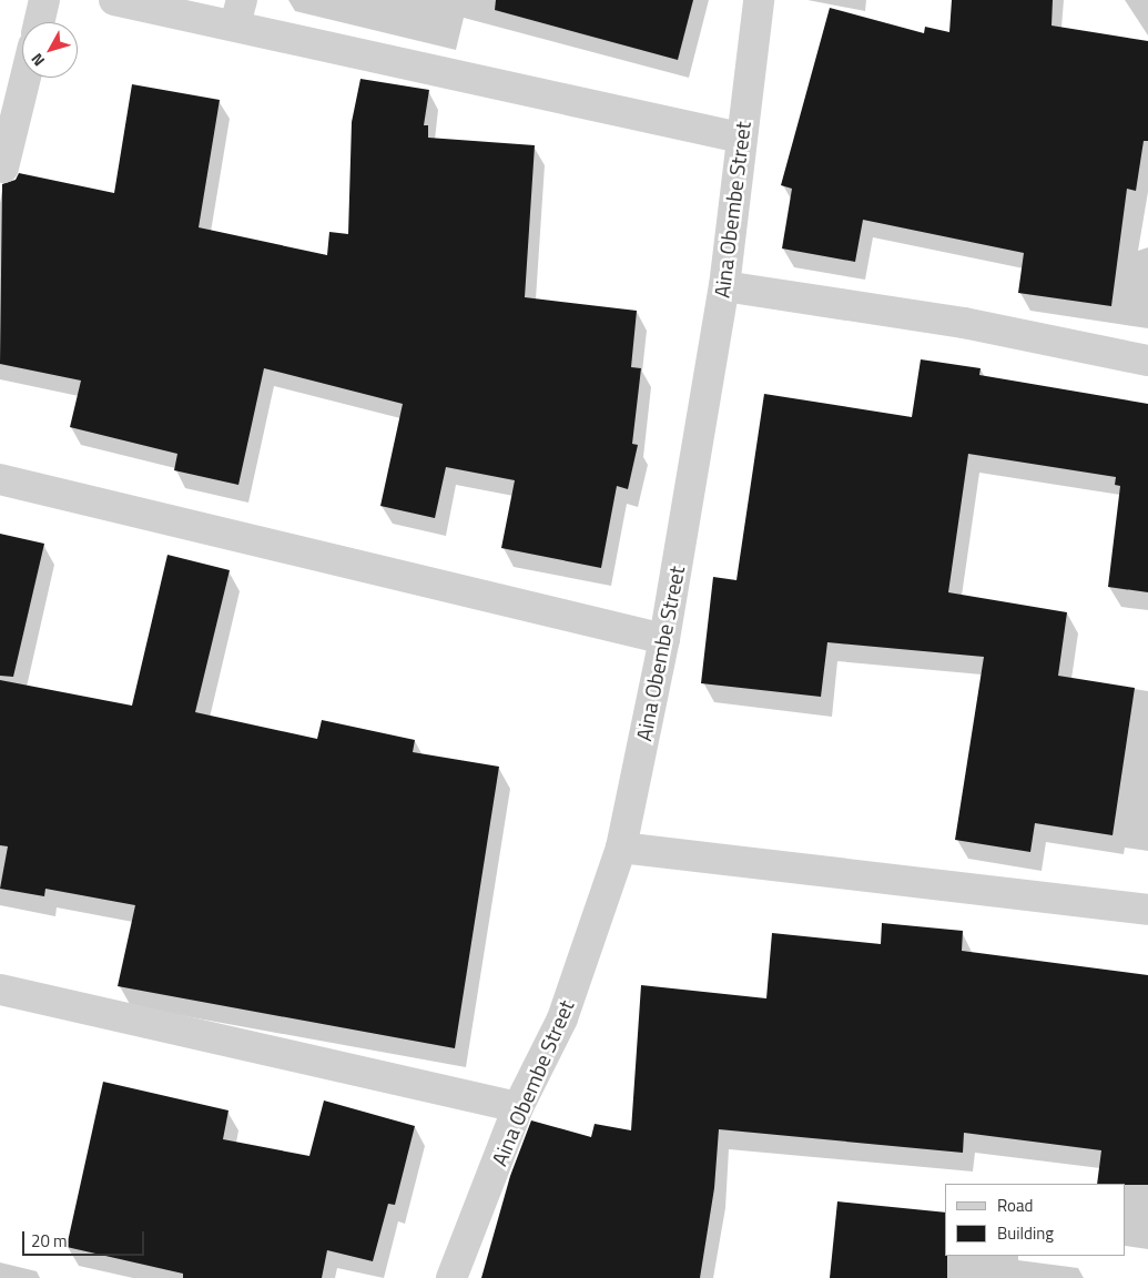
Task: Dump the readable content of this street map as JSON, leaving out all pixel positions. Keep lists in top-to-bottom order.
{
  "streets": {
    "street": ["Aina Obembe Street"]
  },
  "legend": ["Road", "Building"],
  "scale_bar": "20 m",
  "north": "bottom left"
}
